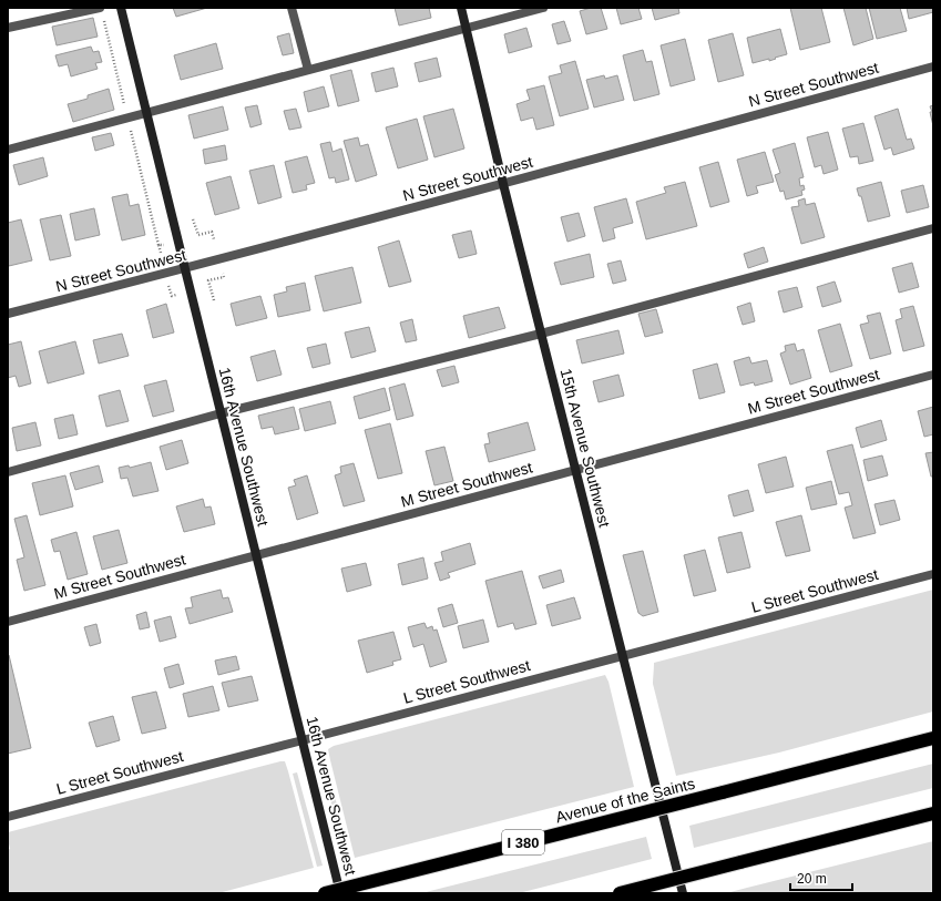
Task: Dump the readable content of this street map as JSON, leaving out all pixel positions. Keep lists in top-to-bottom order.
{
  "streets": {
    "highway": ["Avenue of the Saints", "I 380"],
    "main road": ["16th Avenue Southwest", "15th Avenue Southwest"],
    "street": ["N Street Southwest", "M Street Southwest", "L Street Southwest"]
  },
  "crossings": [
    ["N Street Southwest", "16th Avenue Southwest"],
    ["N Street Southwest", "15th Avenue Southwest"],
    ["M Street Southwest", "16th Avenue Southwest"],
    ["M Street Southwest", "15th Avenue Southwest"],
    ["16th Avenue Southwest", "L Street Southwest"],
    ["15th Avenue Southwest", "L Street Southwest"]
  ],
  "scale_bar": "20 m"
}
